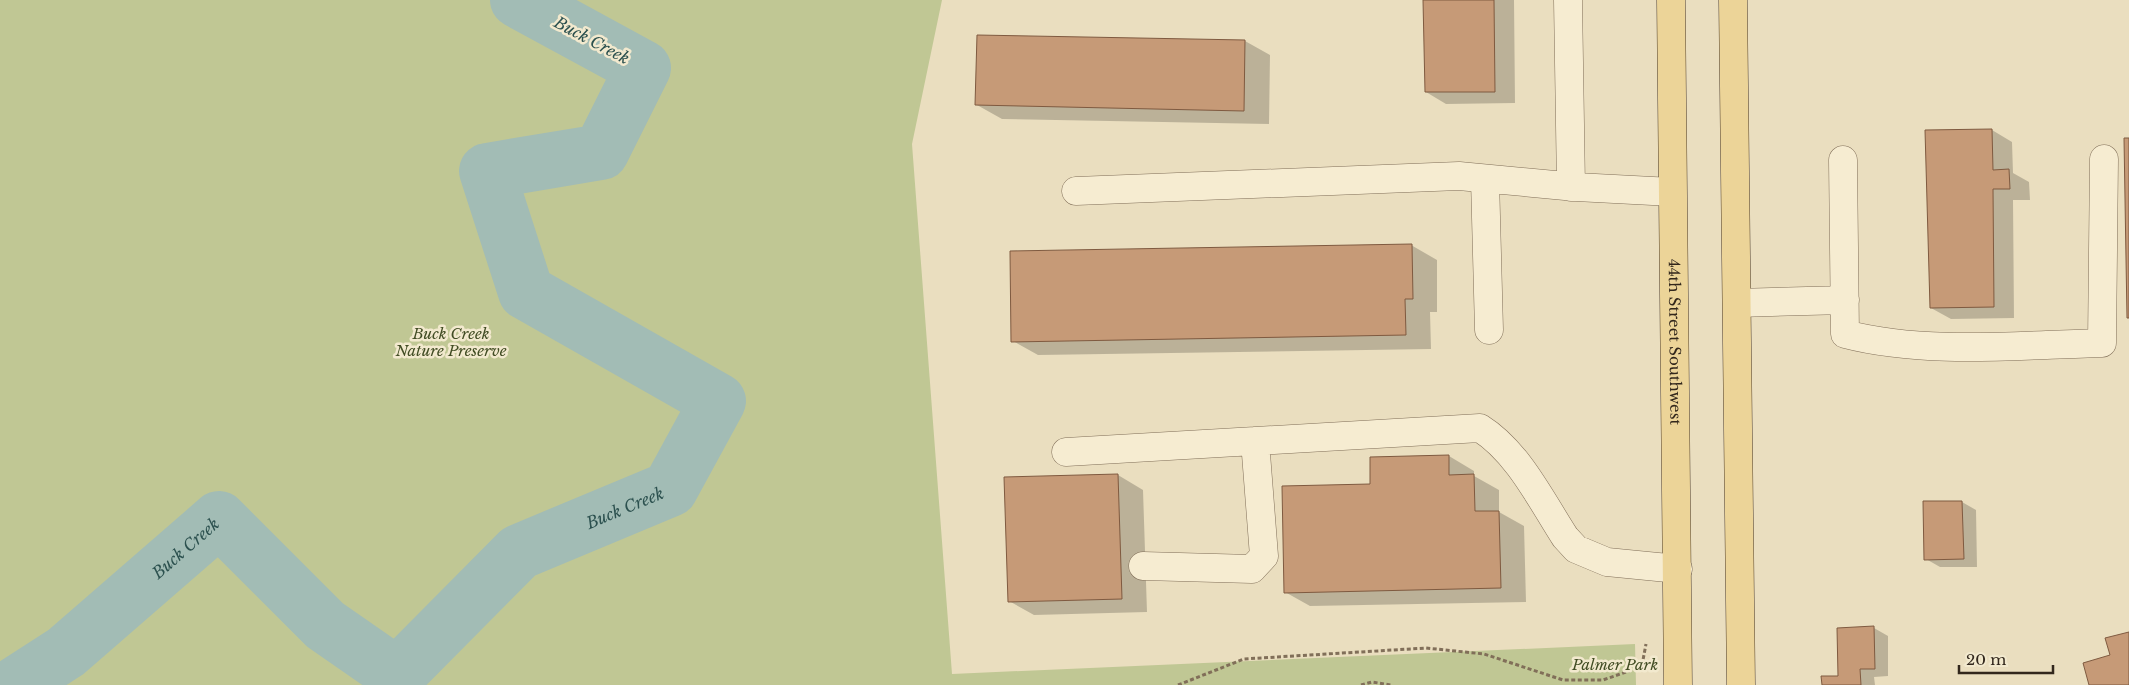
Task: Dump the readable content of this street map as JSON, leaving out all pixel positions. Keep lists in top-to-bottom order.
{
  "streets": {
    "main road": ["44th Street Southwest"]
  },
  "water": ["Buck Creek"],
  "parks": ["Buck Creek Nature Preserve", "Palmer Park"],
  "scale_bar": "20 m"
}
